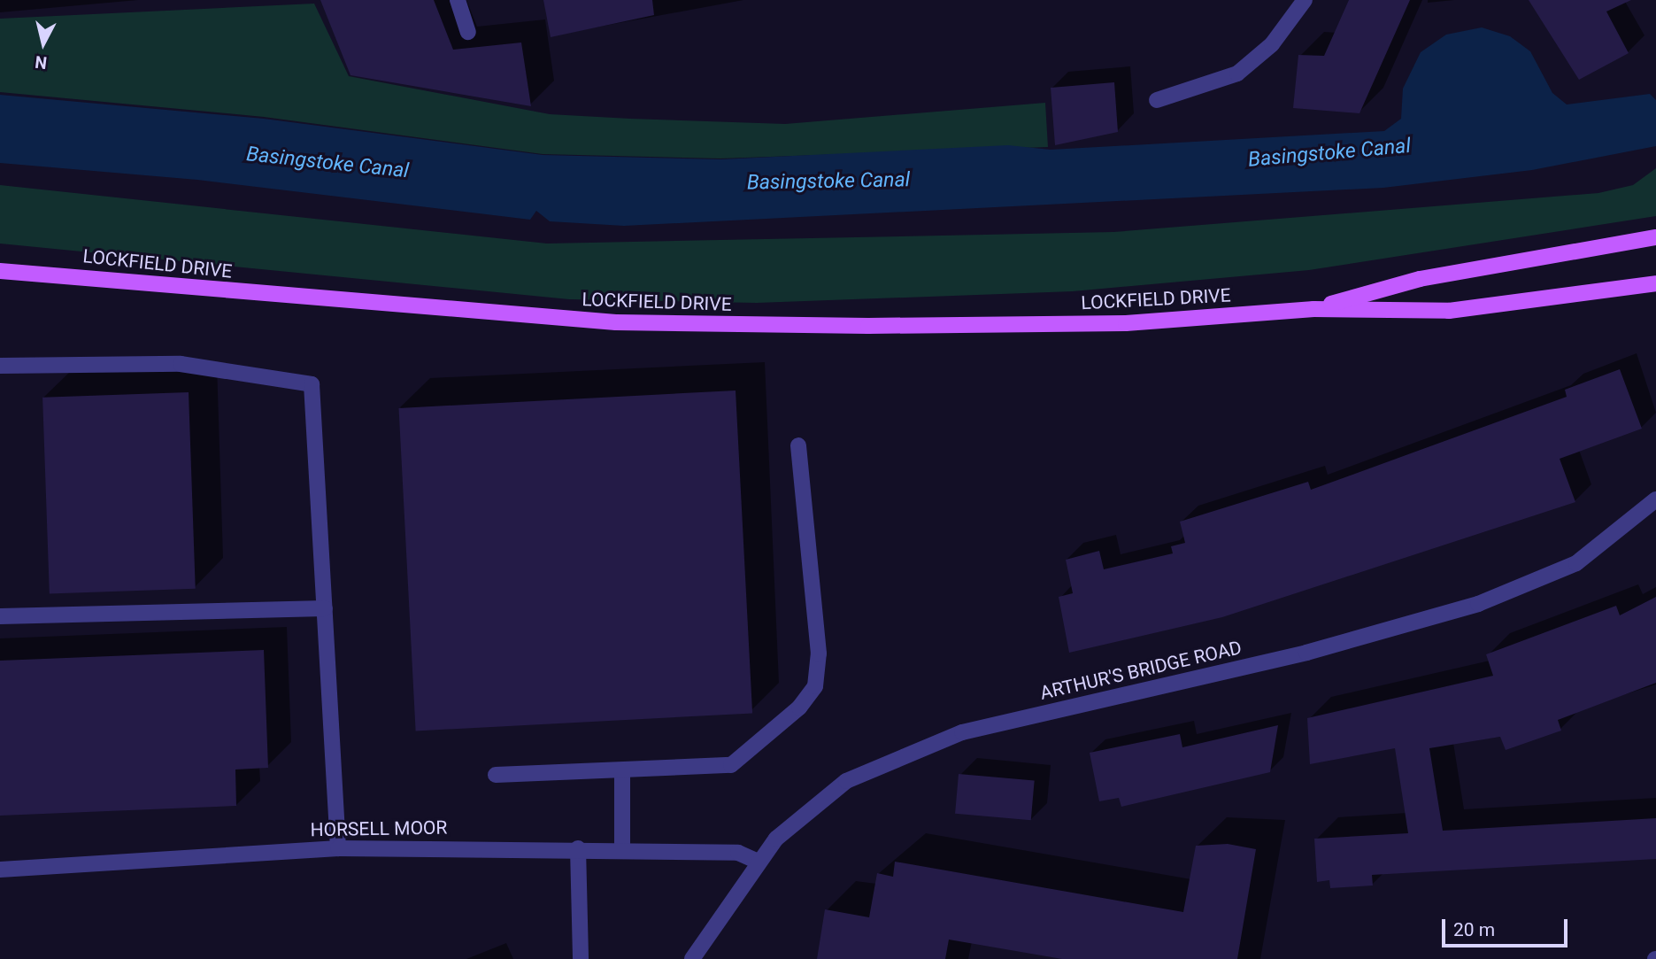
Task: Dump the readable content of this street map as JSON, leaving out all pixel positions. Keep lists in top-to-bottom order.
{
  "streets": {
    "main road": ["LOCKFIELD DRIVE"],
    "street": ["ARTHUR'S BRIDGE ROAD", "HORSELL MOOR"]
  },
  "crossings": [
    ["ARTHUR'S BRIDGE ROAD", "HORSELL MOOR"]
  ],
  "water": ["Basingstoke Canal"],
  "scale_bar": "20 m",
  "north": "bottom"
}
